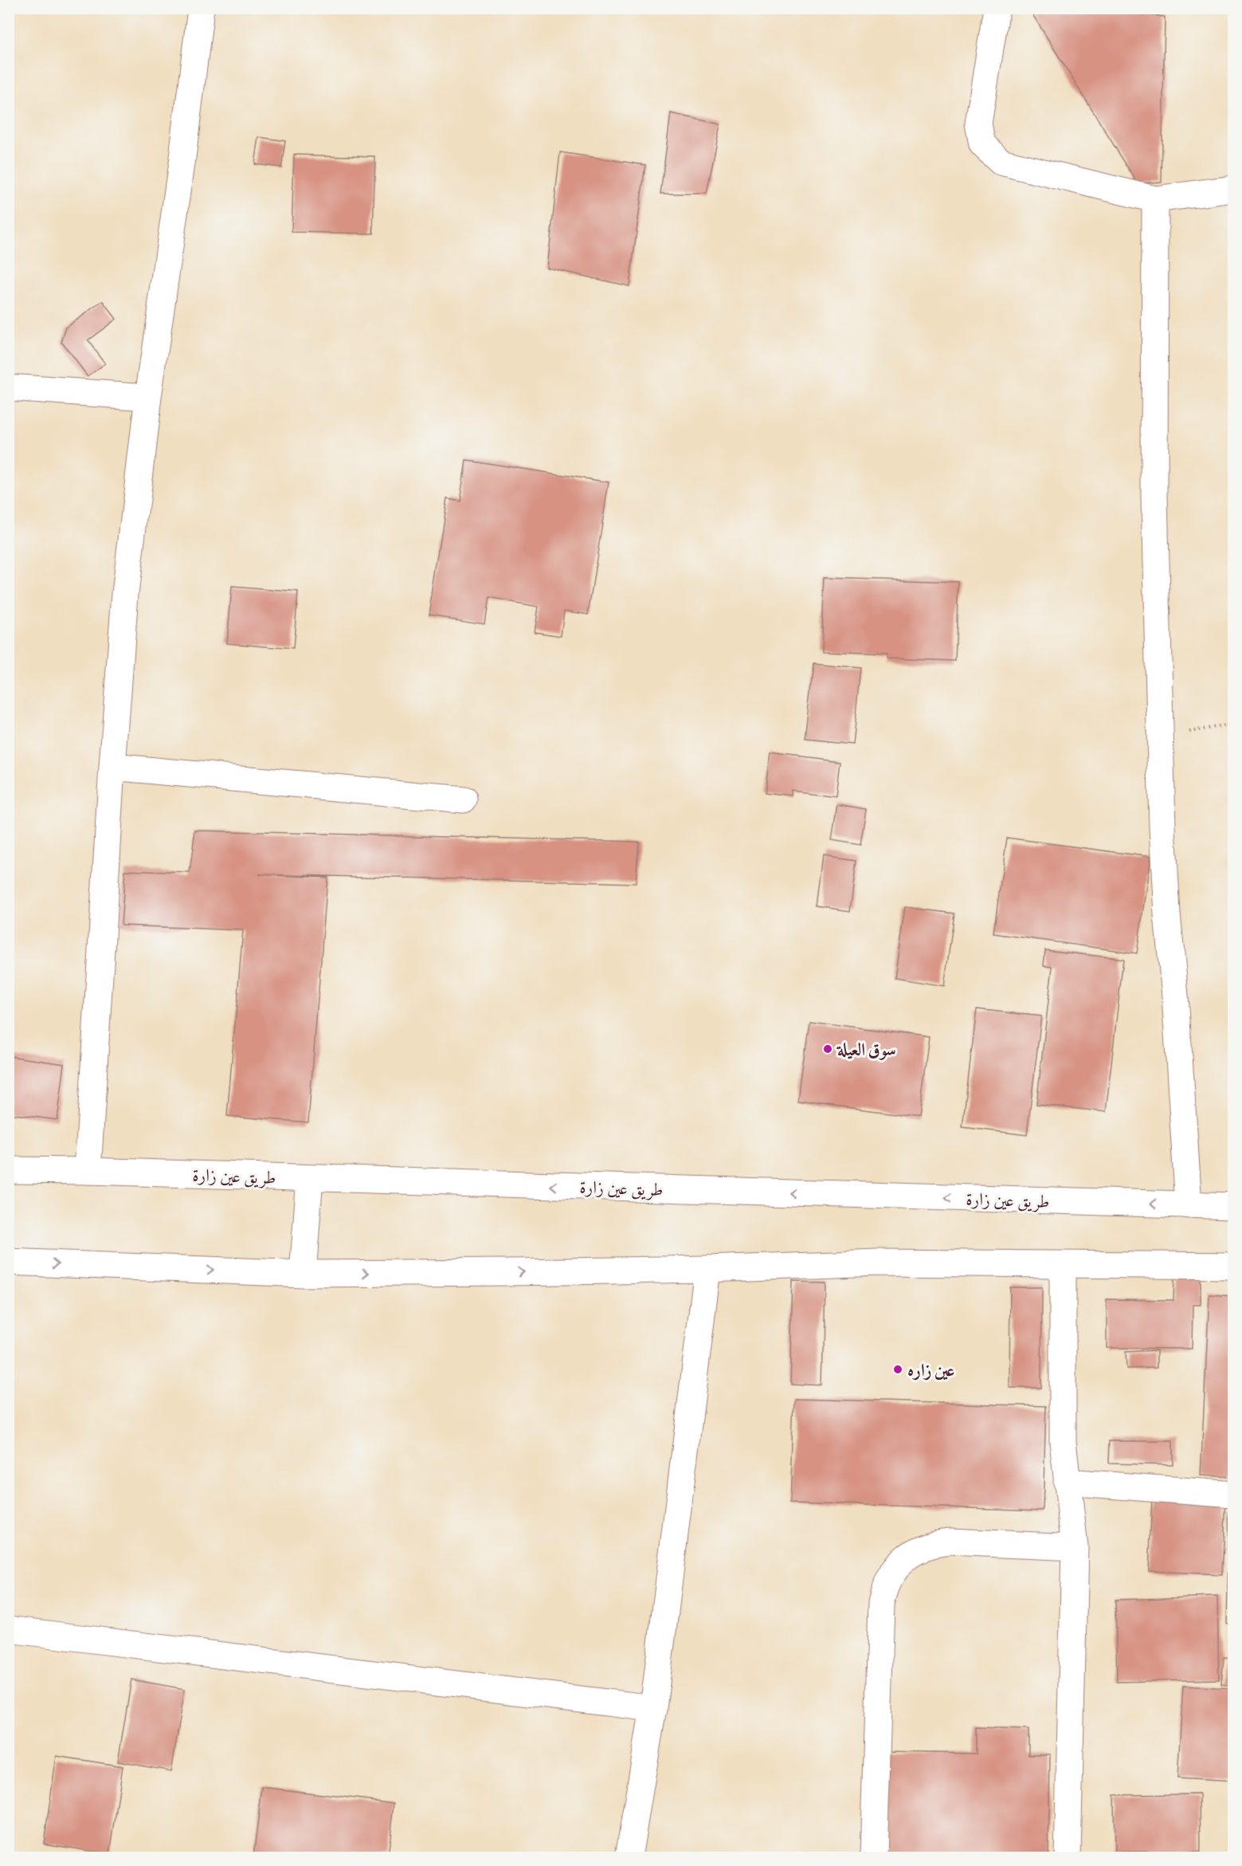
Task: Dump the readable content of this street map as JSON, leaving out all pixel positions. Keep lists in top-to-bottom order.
{
  "streets": {
    "street": ["طريق عين زارة"]
  },
  "places": ["سوق العيلة", "عين زاره"]
}
